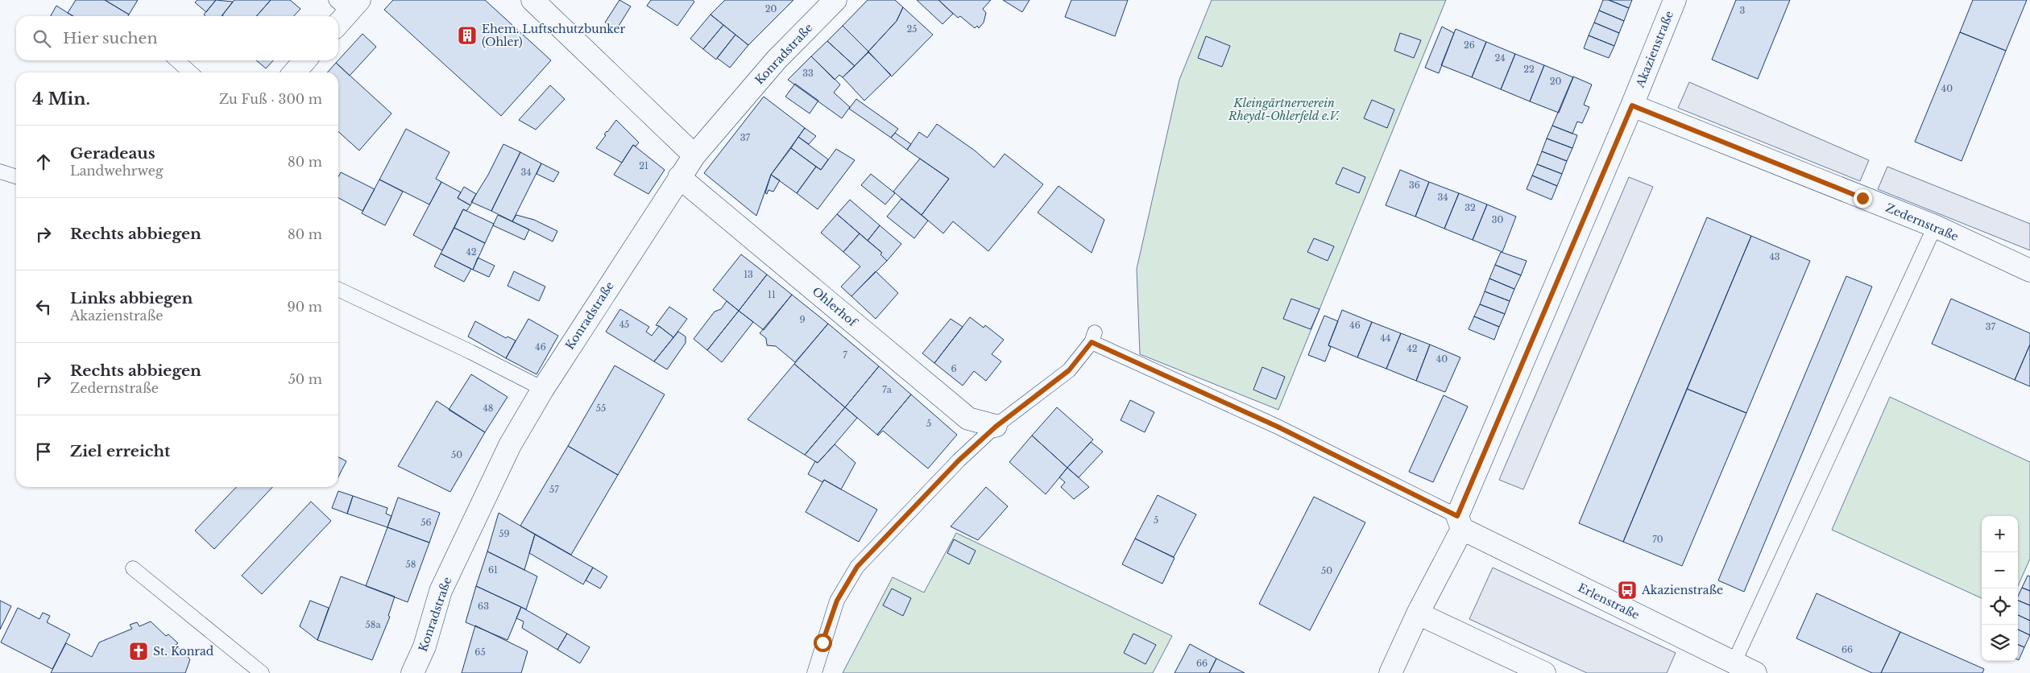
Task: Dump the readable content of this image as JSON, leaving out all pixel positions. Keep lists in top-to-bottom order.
{
  "streets": {
    "street": [
      "Akazienstraße",
      "Konradstraße",
      "Zedernstraße",
      "Ohlerhof",
      "Erlenstraße"
    ]
  },
  "crossings": [
    ["Akazienstraße", "Zedernstraße"],
    ["Akazienstraße", "Erlenstraße"],
    ["Konradstraße", "Ohlerhof"]
  ],
  "parks": ["Kleingärtnerverein Rheydt-Ohlerfeld e.V."],
  "places": {
    "building": ["Ehem. Luftschutzbunker (Ohler)"],
    "bus stop": ["Akazienstraße"],
    "church": ["St. Konrad"]
  },
  "house_numbers": [
    "20",
    "3",
    "25",
    "26",
    "24",
    "22",
    "33",
    "20",
    "40",
    "37",
    "21",
    "34",
    "36",
    "34",
    "32",
    "30",
    "42",
    "43",
    "13",
    "11",
    "9",
    "45",
    "46",
    "37",
    "44",
    "46",
    "42",
    "7",
    "40",
    "6",
    "7a",
    "48",
    "55",
    "5",
    "50",
    "57",
    "5",
    "56",
    "59",
    "70",
    "58",
    "61",
    "50",
    "63",
    "58a",
    "66",
    "65",
    "66"
  ],
  "page": {
    "search": "Hier suchen",
    "heading": ["4 Min.", "Zu Fuß · 300 m"],
    "list": [
      ["Geradeaus", "Landwehrweg", "80 m"],
      ["Rechts abbiegen", "80 m"],
      ["Links abbiegen", "Akazienstraße", "90 m"],
      ["Rechts abbiegen", "Zedernstraße", "50 m"],
      "Ziel erreicht"
    ],
    "map_buttons": ["+", "−"]
  }
}
